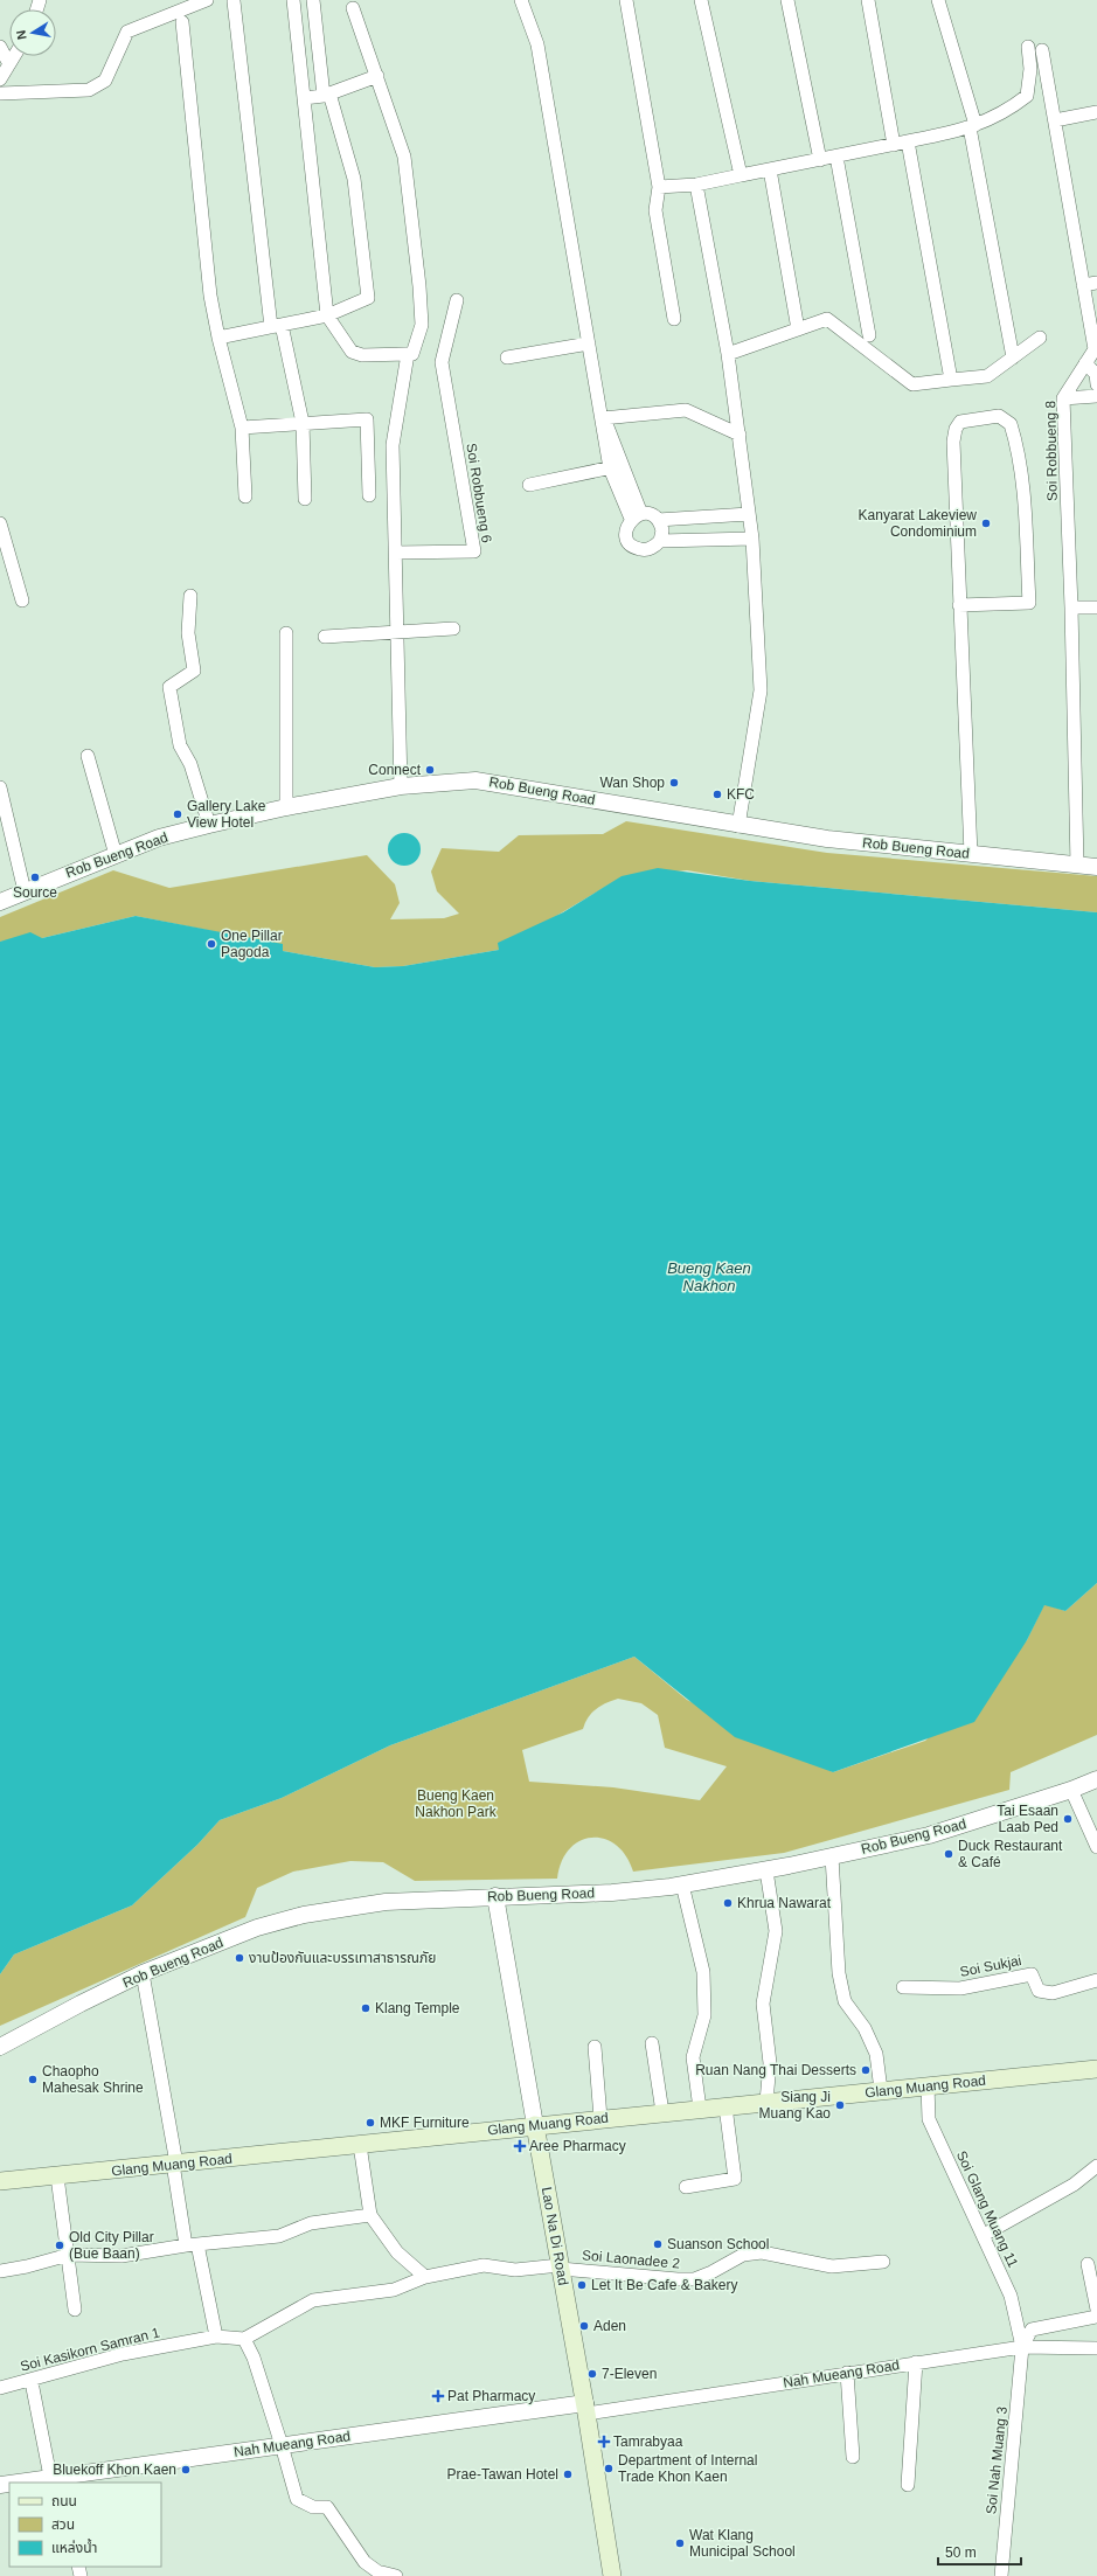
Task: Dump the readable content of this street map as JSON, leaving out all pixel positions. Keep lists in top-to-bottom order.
{
  "streets": {
    "main road": ["Glang Muang Road", "Lao Na Di Road"],
    "street": [
      "Soi Robbueng 8",
      "Soi Robbueng 6",
      "Rob Bueng Road",
      "Soi Sukjai",
      "Soi Glang Muang 11",
      "Soi Laonadee 2",
      "Soi Kasikorn Samran 1",
      "Nah Mueang Road",
      "Soi Nah Muang 3"
    ]
  },
  "crossings": [
    ["Soi Robbueng 8", "Rob Bueng Road"],
    ["Rob Bueng Road", "Lao Na Di Road"],
    ["Glang Muang Road", "Soi Glang Muang 11"],
    ["Glang Muang Road", "Lao Na Di Road"],
    ["Soi Glang Muang 11", "Nah Mueang Road"],
    ["Soi Glang Muang 11", "Soi Nah Muang 3"],
    ["Lao Na Di Road", "Soi Laonadee 2"],
    ["Lao Na Di Road", "Nah Mueang Road"],
    ["Nah Mueang Road", "Soi Nah Muang 3"]
  ],
  "water": ["Bueng Kaen Nakhon"],
  "parks": ["Bueng Kaen Nakhon Park"],
  "places": {
    "other": [
      "Kanyarat Lakeview Condominium",
      "Connect",
      "Wan Shop",
      "KFC",
      "Gallery Lake View Hotel",
      "Source",
      "One Pillar Pagoda",
      "Tai Esaan Laab Ped",
      "Duck Restaurant & Café",
      "Khrua Nawarat",
      "งานป้องกันและบรรเทาสาธารณภัย",
      "Klang Temple",
      "Ruan Nang Thai Desserts",
      "Chaopho Mahesak Shrine",
      "Siang Ji Muang Kao",
      "MKF Furniture",
      "Suanson School",
      "Old City Pillar (Bue Baan)",
      "Let It Be Cafe & Bakery",
      "Aden",
      "7-Eleven",
      "Department of Internal Trade Khon Kaen",
      "Bluekoff Khon Kaen",
      "Prae-Tawan Hotel",
      "Wat Klang Municipal School"
    ],
    "health": ["Aree Pharmacy", "Pat Pharmacy", "Tamrabyaa"]
  },
  "legend": ["ถนน", "สวน", "แหล่งน้ำ"],
  "scale_bar": "50 m",
  "north": "left"
}
